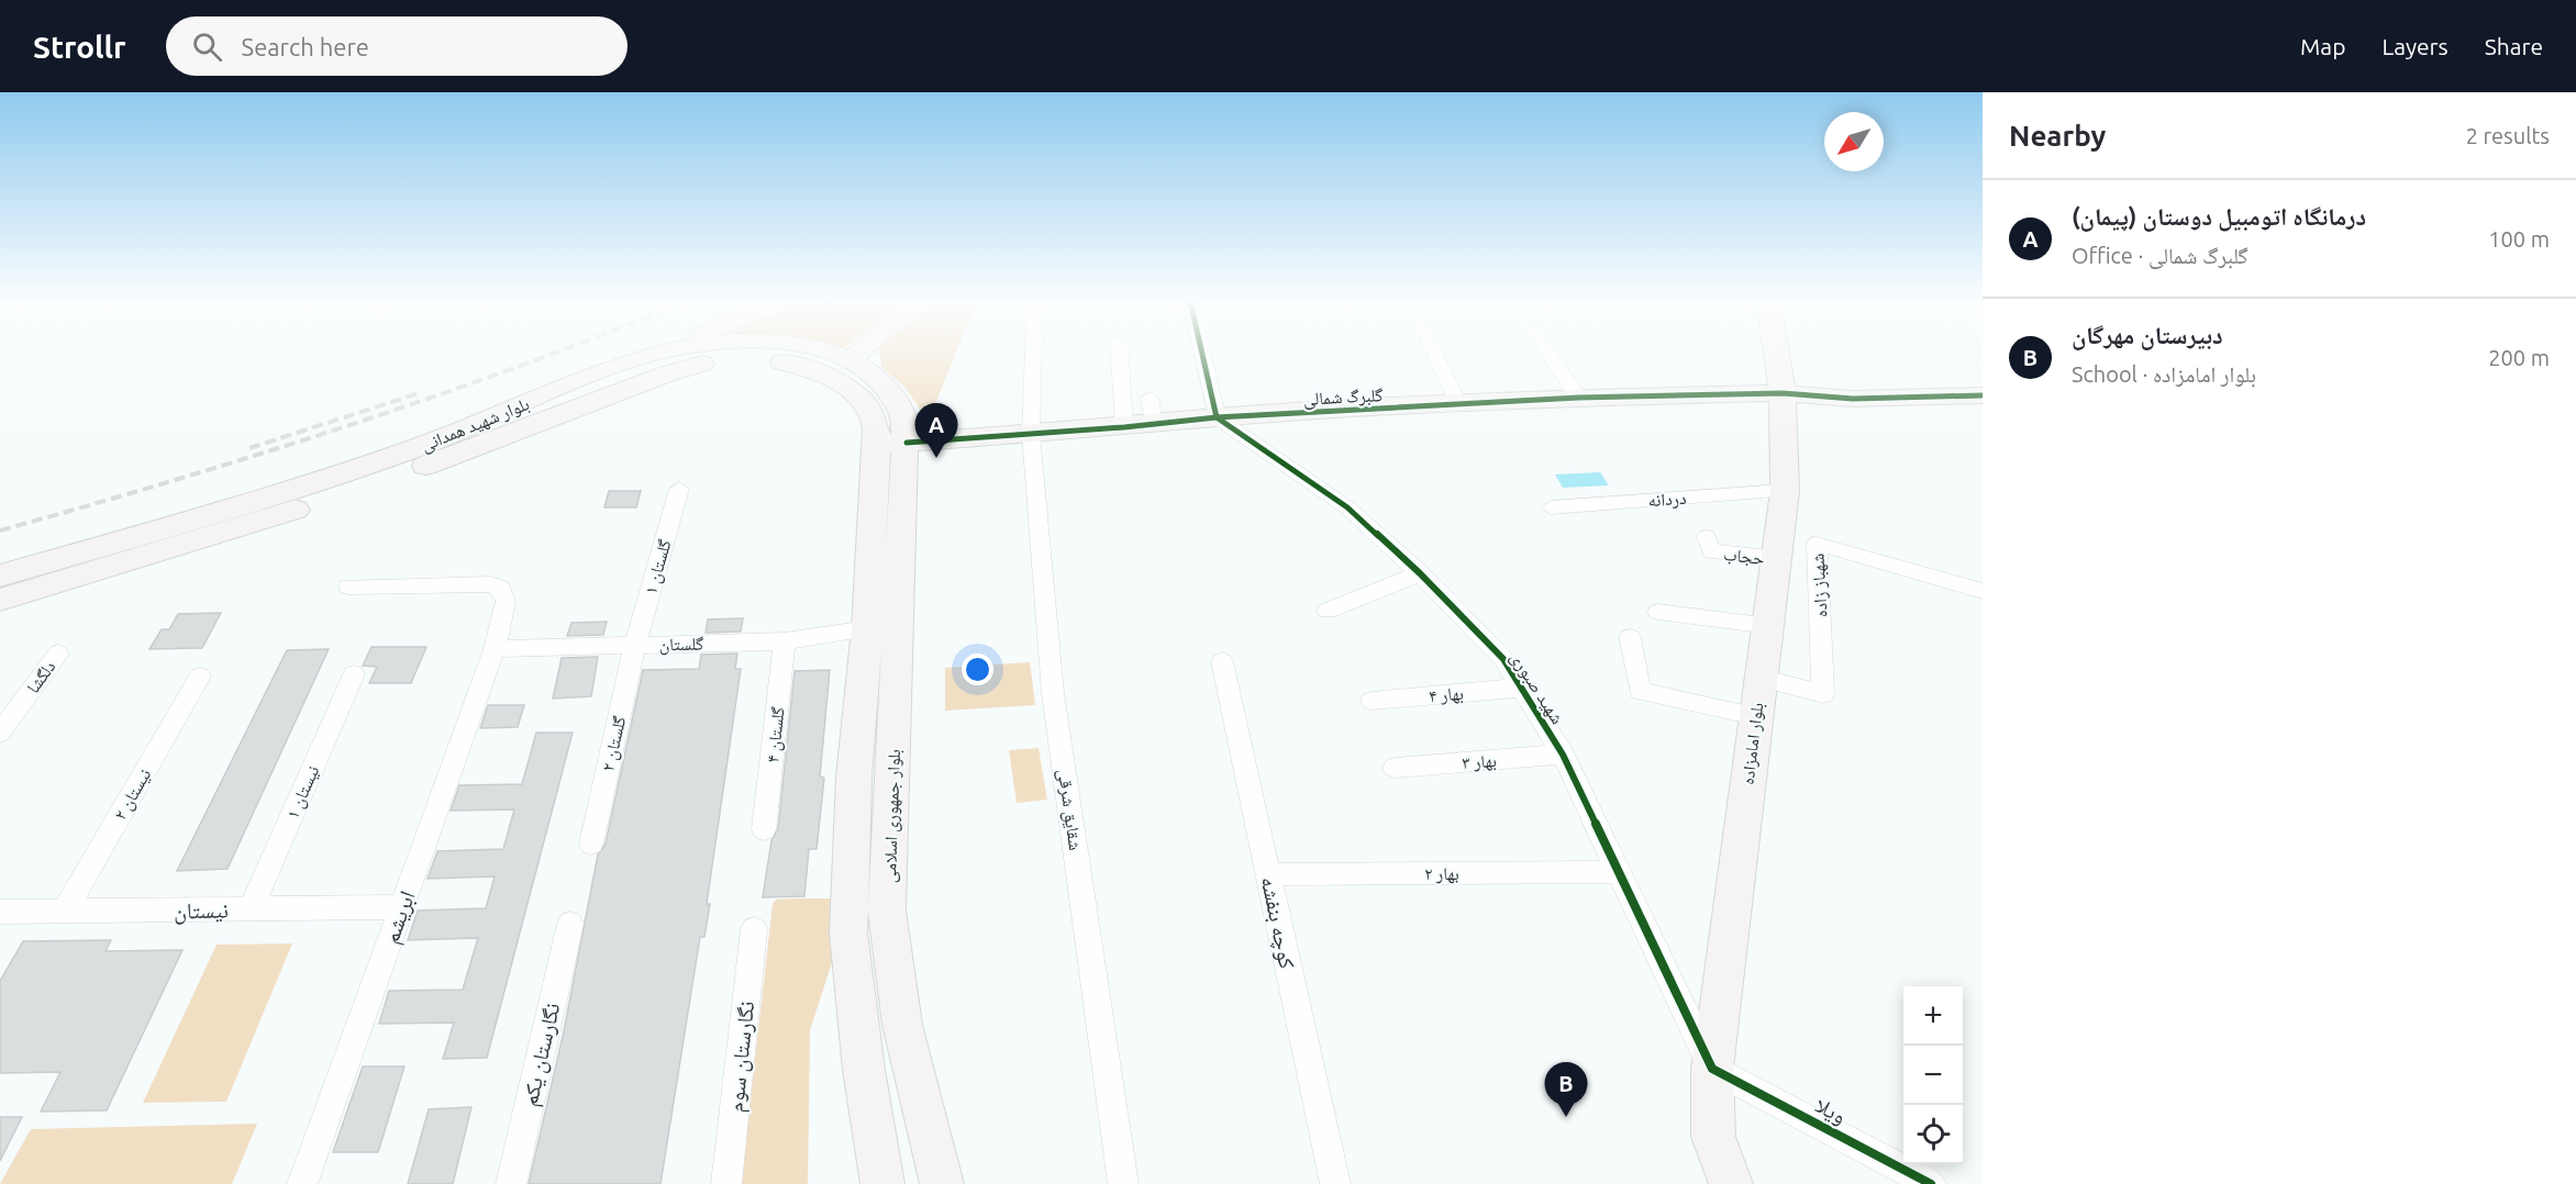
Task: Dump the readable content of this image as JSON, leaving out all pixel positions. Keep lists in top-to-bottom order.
{
  "streets": {
    "main road": [
      "گلبرگ شمالی",
      "بلوار شهید همدانی",
      "بلوار امامزاده",
      "بلوار جمهوری اسلامی"
    ],
    "street": [
      "دردانه",
      "حجاب",
      "گلستان ۱",
      "شهباز زاده",
      "گلستان",
      "دلگشا",
      "شهید صبوری",
      "بهار ۴",
      "گلستان ۴",
      "گلستان ۲",
      "بهار ۳",
      "نیستان ۱",
      "نیستان ۲",
      "شقایق شرقی",
      "بهار ۲",
      "نیستان",
      "ابریشم",
      "کوچه بنفشه",
      "نگارستان یکم",
      "نگارستان سوم",
      "ویلا"
    ]
  },
  "crossings": [
    ["گلبرگ شمالی", "بلوار شهید همدانی"],
    ["گلبرگ شمالی", "شهید صبوری"],
    ["گلبرگ شمالی", "بلوار امامزاده"],
    ["گلبرگ شمالی", "شقایق شرقی"],
    ["گلبرگ شمالی", "بلوار جمهوری اسلامی"],
    ["بلوار شهید همدانی", "بلوار جمهوری اسلامی"],
    ["دردانه", "بلوار امامزاده"],
    ["حجاب", "بلوار امامزاده"],
    ["گلستان ۱", "گلستان"],
    ["گلستان ۱", "گلستان ۲"],
    ["شهباز زاده", "بلوار امامزاده"],
    ["گلستان", "گلستان ۴"],
    ["گلستان", "گلستان ۲"],
    ["گلستان", "بلوار جمهوری اسلامی"],
    ["گلستان", "ابریشم"],
    ["شهید صبوری", "بهار ۴"],
    ["شهید صبوری", "بلوار امامزاده"],
    ["شهید صبوری", "بهار ۳"],
    ["شهید صبوری", "بهار ۲"],
    ["شهید صبوری", "ویلا"],
    ["بلوار امامزاده", "ویلا"],
    ["نیستان ۱", "نیستان"],
    ["نیستان ۲", "نیستان"],
    ["بهار ۲", "کوچه بنفشه"],
    ["نیستان", "ابریشم"]
  ],
  "north": "bottom left",
  "page": {
    "header": "Strollr",
    "search": "Search here",
    "nav": ["Map", "Layers", "Share"],
    "heading": ["Nearby", "2 results"],
    "list": [
      {
        "mark": "A",
        "name": "درمانگاه اتومبیل دوستان (پیمان)",
        "note": "Office · گلبرگ شمالی",
        "value": "100 m"
      },
      {
        "mark": "B",
        "name": "دبیرستان مهرگان",
        "note": "School · بلوار امامزاده",
        "value": "200 m"
      }
    ],
    "pins": ["A", "B"],
    "map_buttons": ["+", "−"]
  }
}
